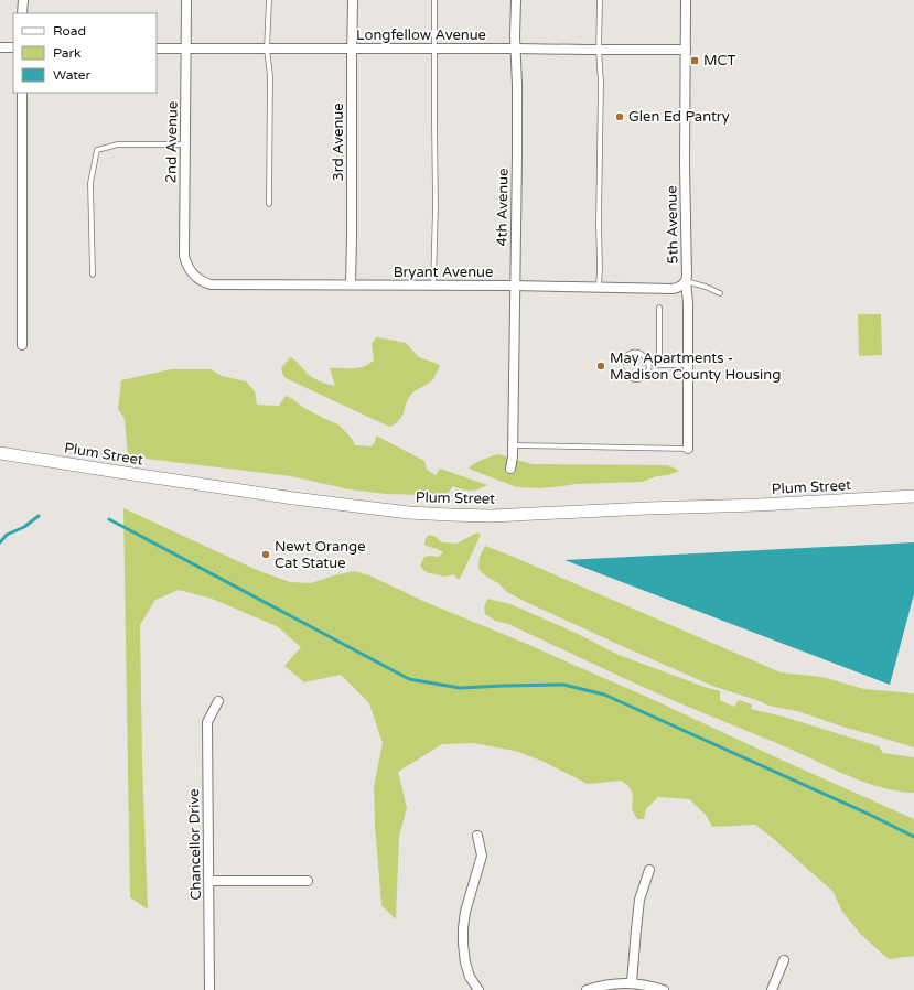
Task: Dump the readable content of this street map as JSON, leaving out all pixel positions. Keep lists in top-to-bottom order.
{
  "streets": {
    "main road": ["Plum Street"],
    "street": [
      "Longfellow Avenue",
      "2nd Avenue",
      "3rd Avenue",
      "4th Avenue",
      "5th Avenue",
      "Bryant Avenue",
      "Chancellor Drive"
    ]
  },
  "crossings": [
    ["Longfellow Avenue", "2nd Avenue"],
    ["Longfellow Avenue", "3rd Avenue"],
    ["Longfellow Avenue", "4th Avenue"],
    ["Longfellow Avenue", "5th Avenue"],
    ["2nd Avenue", "Bryant Avenue"],
    ["3rd Avenue", "Bryant Avenue"],
    ["4th Avenue", "Bryant Avenue"],
    ["5th Avenue", "Bryant Avenue"]
  ],
  "places": {
    "transit": ["MCT"],
    "other": ["Glen Ed Pantry", "May Apartments - Madison County Housing", "Newt Orange Cat Statue"]
  },
  "legend": ["Road", "Park", "Water"]
}
